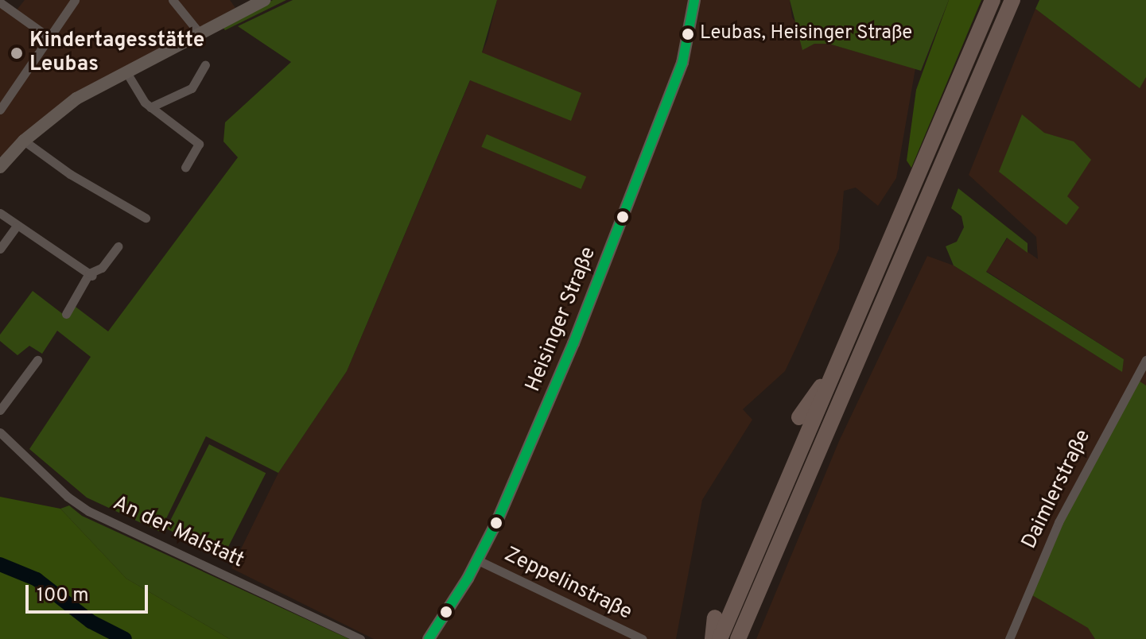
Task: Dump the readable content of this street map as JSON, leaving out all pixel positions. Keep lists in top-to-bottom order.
{
  "streets": {
    "street": [
      "Heisinger Straße",
      "Daimlerstraße",
      "An der Malstatt",
      "Zeppelinstraße"
    ]
  },
  "crossings": [
    ["Heisinger Straße", "Zeppelinstraße"]
  ],
  "places": ["Leubas, Heisinger Straße", "Kindertagesstätte Leubas"],
  "scale_bar": "100 m"
}
